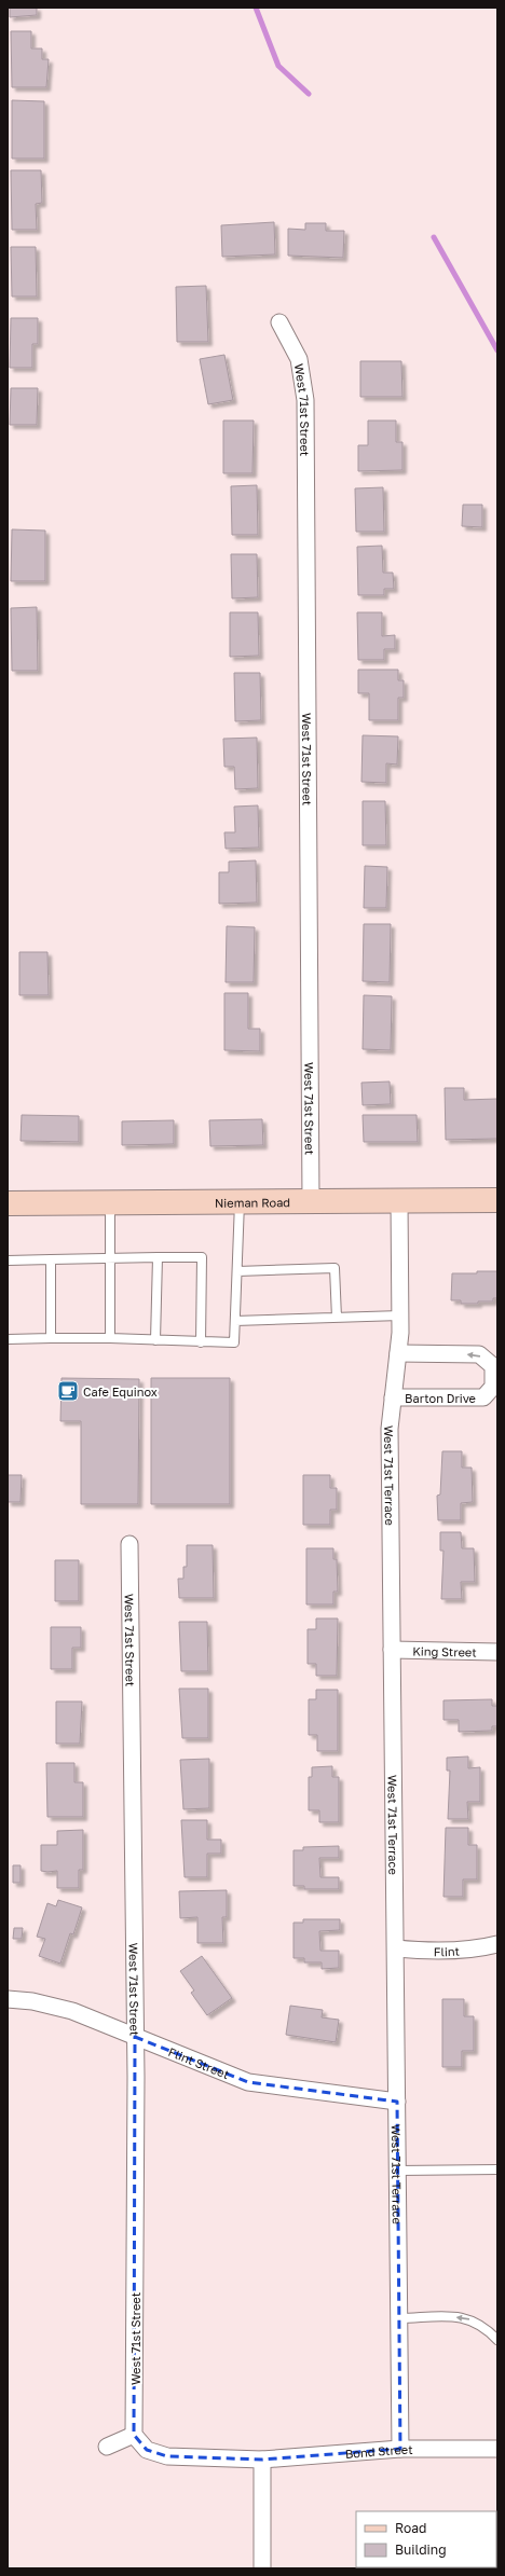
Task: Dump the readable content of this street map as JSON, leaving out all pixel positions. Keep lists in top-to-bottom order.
{
  "streets": {
    "main road": ["Nieman Road"],
    "street": [
      "West 71st Street",
      "Barton Drive",
      "West 71st Terrace",
      "King Street",
      "Flint",
      "Flint Street",
      "Bond Street"
    ]
  },
  "crossings": [
    ["West 71st Street", "Nieman Road"],
    ["West 71st Street", "Flint Street"],
    ["Nieman Road", "West 71st Terrace"],
    ["Barton Drive", "West 71st Terrace"],
    ["West 71st Terrace", "King Street"],
    ["West 71st Terrace", "Flint"],
    ["West 71st Terrace", "Flint Street"],
    ["West 71st Terrace", "Bond Street"]
  ],
  "places": {
    "cafe": ["Cafe Equinox"]
  },
  "legend": ["Road", "Building"]
}
